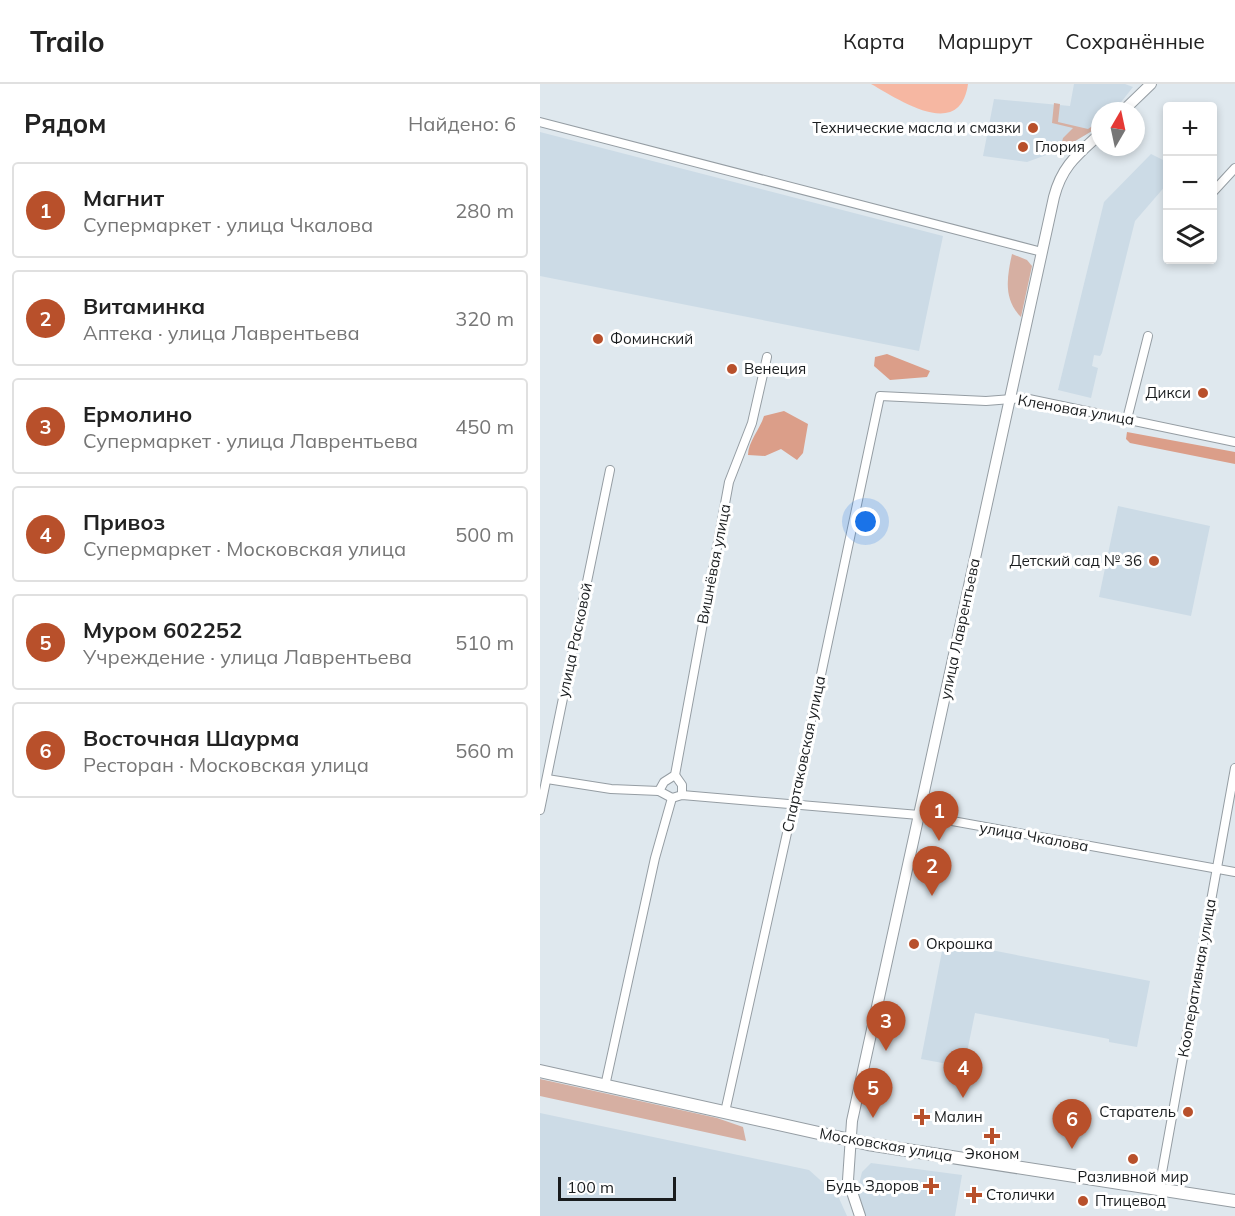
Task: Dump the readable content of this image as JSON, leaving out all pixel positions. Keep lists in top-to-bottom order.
{
  "streets": {
    "main road": ["Московская улица"],
    "street": [
      "Кленовая улица",
      "Вишнёвая улица",
      "улица Лаврентьева",
      "улица Расковой",
      "Спартаковская улица",
      "улица Чкалова",
      "Кооперативная улица"
    ]
  },
  "crossings": [
    ["Кленовая улица", "улица Лаврентьева"],
    ["Кленовая улица", "Спартаковская улица"],
    ["Вишнёвая улица", "улица Чкалова"],
    ["улица Лаврентьева", "улица Чкалова"],
    ["улица Лаврентьева", "Московская улица"],
    ["Спартаковская улица", "улица Чкалова"],
    ["Спартаковская улица", "Московская улица"],
    ["улица Чкалова", "Кооперативная улица"],
    ["Кооперативная улица", "Московская улица"]
  ],
  "places": {
    "other": [
      "Технические масла и смазки",
      "Глория",
      "Фоминский",
      "Венеция",
      "Дикси",
      "Детский сад № 36",
      "Окрошка",
      "Старатель",
      "Разливной мир",
      "Птицевод"
    ],
    "health": [
      "Малин",
      "Эконом",
      "Будь Здоров",
      "Столички"
    ]
  },
  "scale_bar": "100 m",
  "north": "top",
  "page": {
    "header": "Trailo",
    "nav": ["Карта", "Маршрут", "Сохранённые"],
    "heading": ["Рядом", "Найдено: 6"],
    "map_buttons": ["+", "−"],
    "list": [
      {
        "mark": "1",
        "name": "Магнит",
        "note": "Супермаркет · улица Чкалова",
        "value": "280 m"
      },
      {
        "mark": "2",
        "name": "Витаминка",
        "note": "Аптека · улица Лаврентьева",
        "value": "320 m"
      },
      {
        "mark": "3",
        "name": "Ермолино",
        "note": "Супермаркет · улица Лаврентьева",
        "value": "450 m"
      },
      {
        "mark": "4",
        "name": "Привоз",
        "note": "Супермаркет · Московская улица",
        "value": "500 m"
      },
      {
        "mark": "5",
        "name": "Муром 602252",
        "note": "Учреждение · улица Лаврентьева",
        "value": "510 m"
      },
      {
        "mark": "6",
        "name": "Восточная Шаурма",
        "note": "Ресторан · Московская улица",
        "value": "560 m"
      }
    ],
    "pins": [
      "1",
      "2",
      "3",
      "4",
      "5",
      "6"
    ],
    "scale": "100 m"
  }
}
